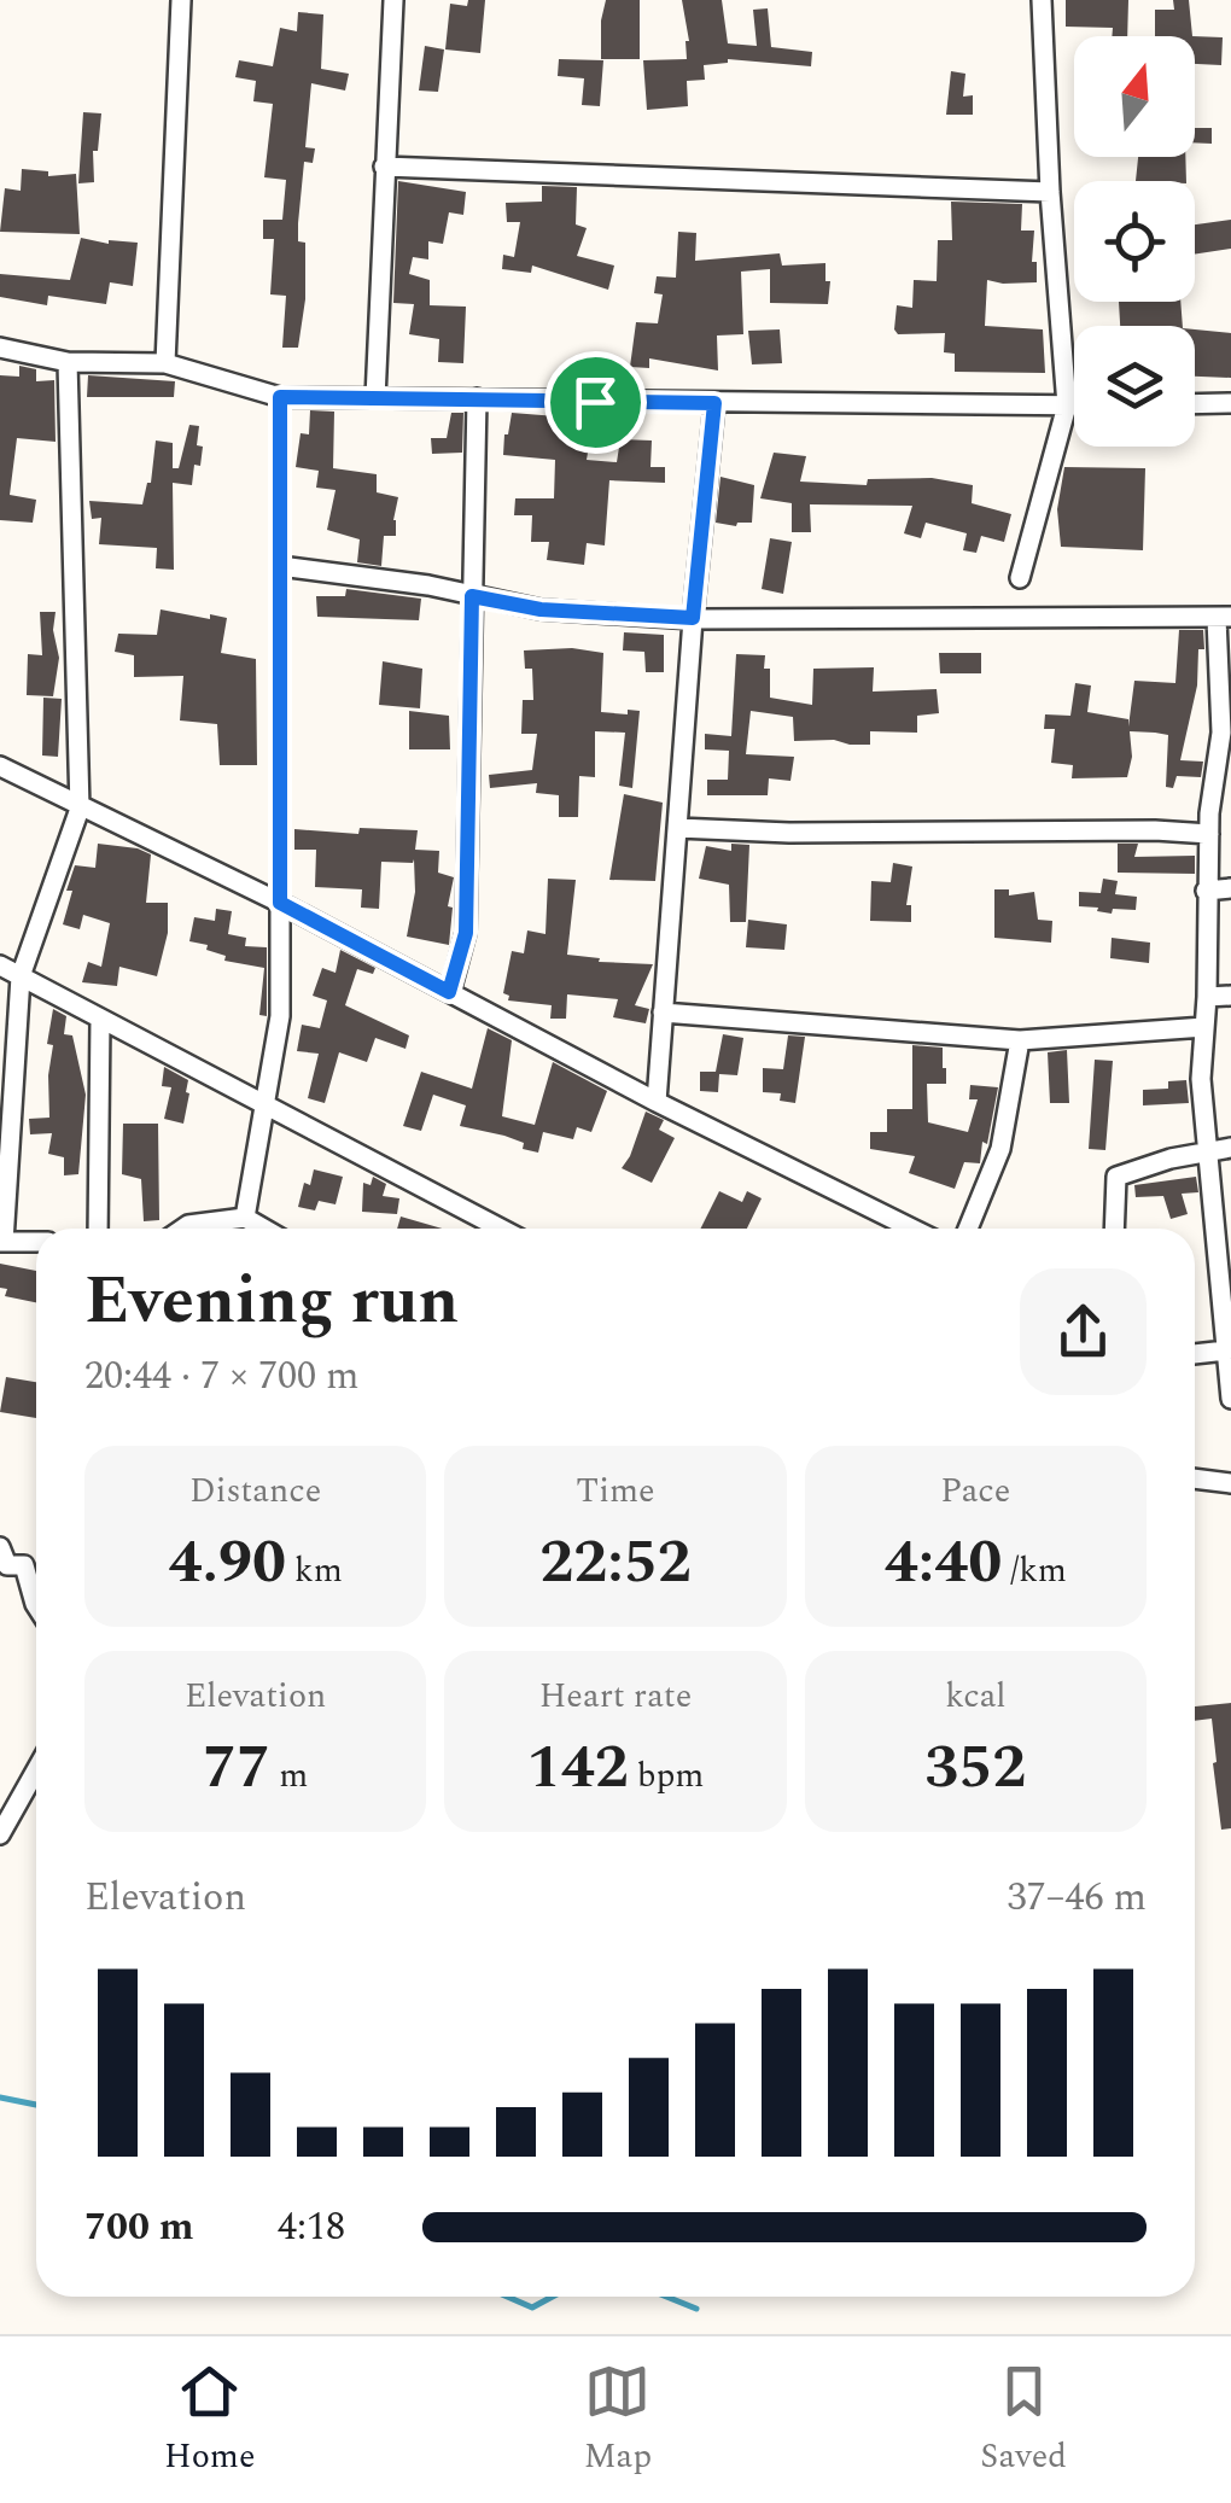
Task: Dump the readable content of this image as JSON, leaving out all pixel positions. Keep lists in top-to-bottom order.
{
  "north": "top",
  "page": {
    "heading": ["Evening run", "20:44 · 7 × 700 m"],
    "stats": [
      ["Distance", "4.90 km"],
      ["Time", "22:52"],
      ["Pace", "4:40 /km"],
      ["Elevation", "77 m"],
      ["Heart rate", "142 bpm"],
      ["kcal", "352"]
    ],
    "chart": ["Elevation", "37–46 m"],
    "list": [
      {
        "name": "700 m",
        "note": "4:18"
      }
    ],
    "tabs": ["Home", "Map", "Saved"]
  }
}
